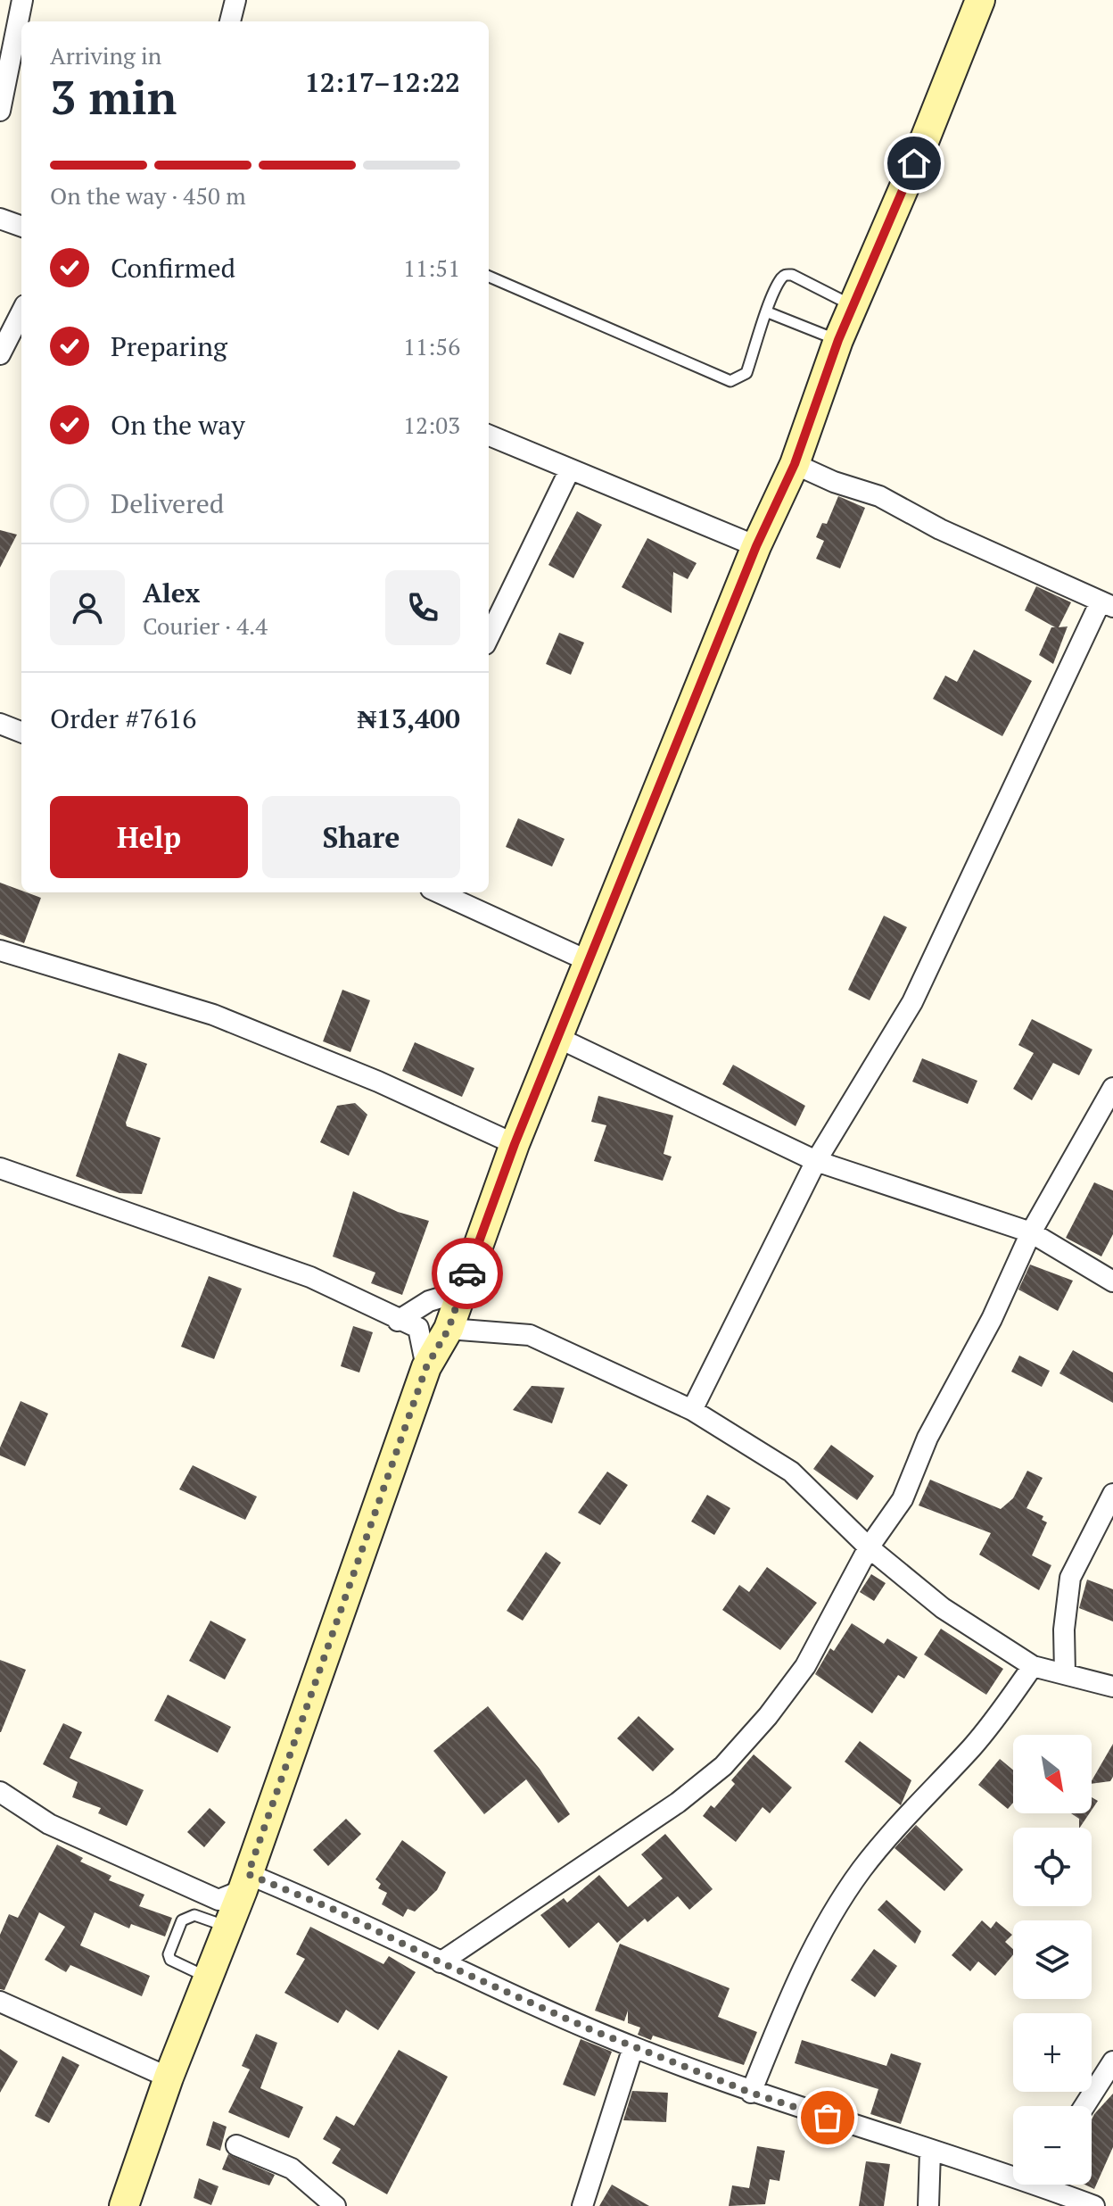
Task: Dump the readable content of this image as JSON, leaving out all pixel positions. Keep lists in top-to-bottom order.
{
  "north": "bottom right",
  "page": {
    "heading": ["3 min", "Arriving in", "12:17–12:22"],
    "panel": [
      "Alex",
      "Courier · 4.4",
      "Order #7616",
      "₦13,400"
    ],
    "bar": "On the way · 450 m",
    "list": [
      ["Confirmed", "11:51"],
      ["Preparing", "11:56"],
      ["On the way", "12:03"],
      "Delivered"
    ],
    "buttons": ["Help", "Share"],
    "map_buttons": ["+", "−"]
  }
}
